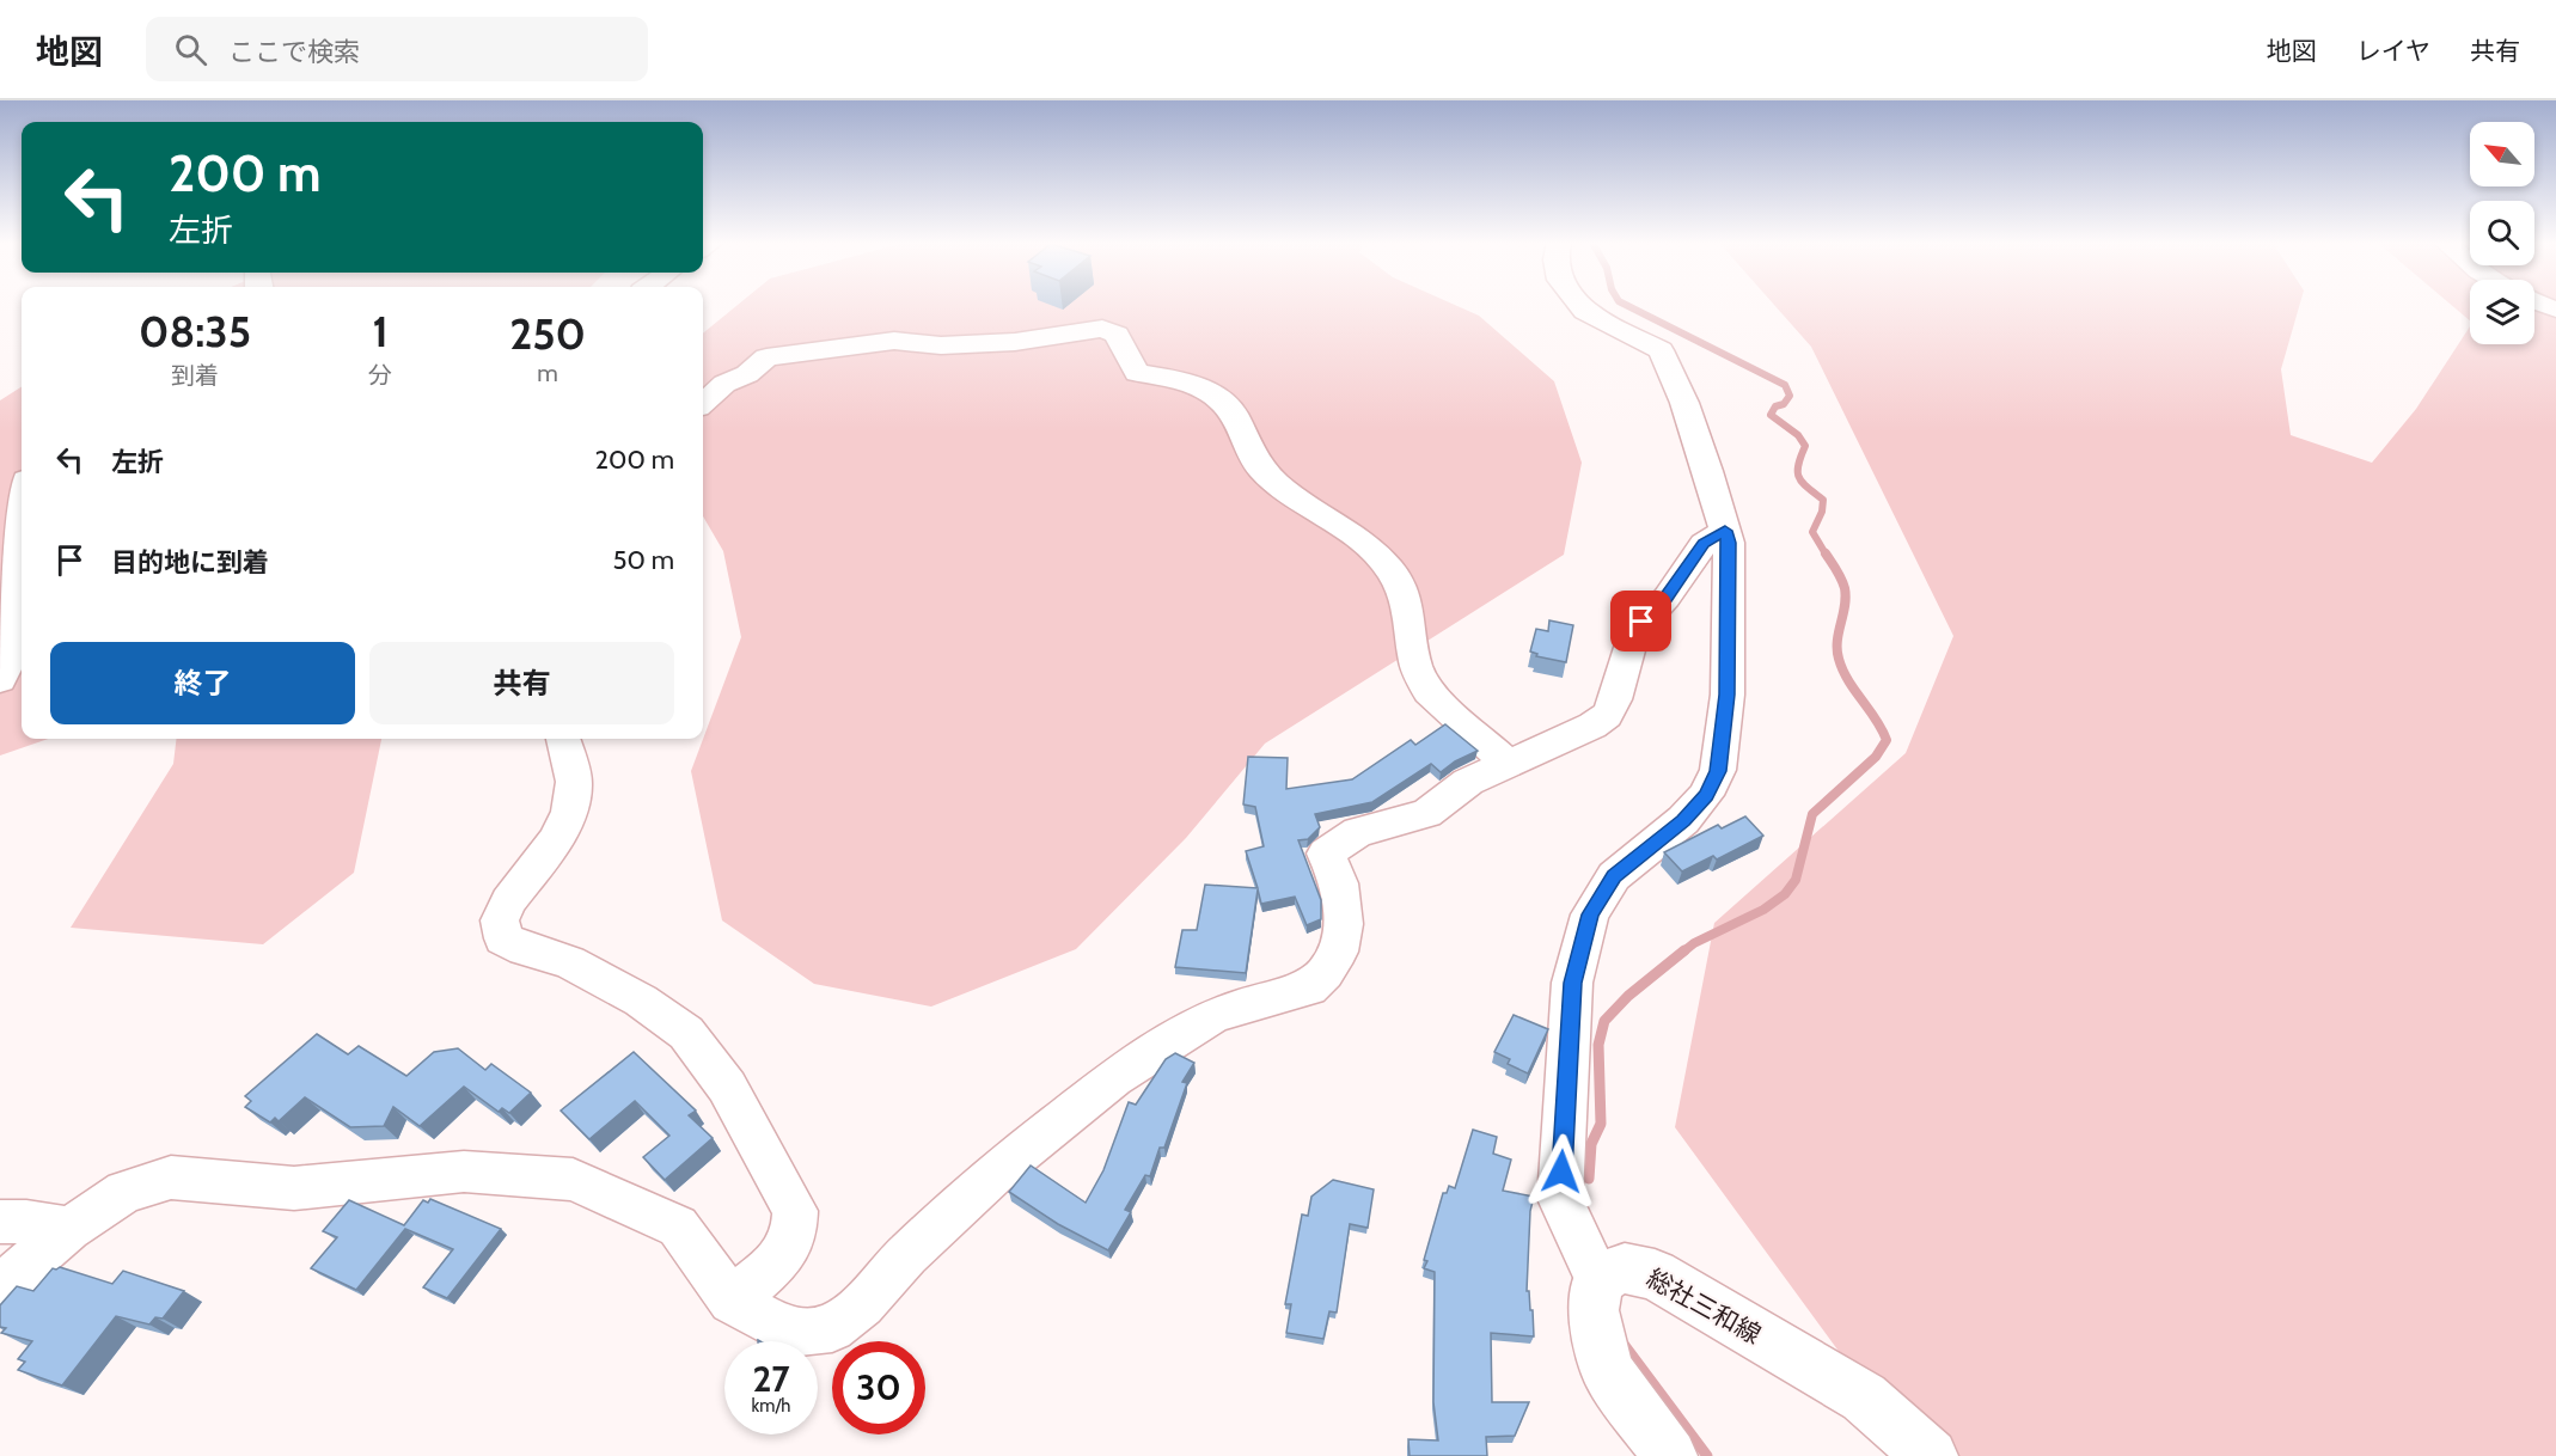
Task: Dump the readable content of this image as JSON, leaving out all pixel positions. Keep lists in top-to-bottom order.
{
  "streets": {
    "main road": ["総社三和線"]
  },
  "north": "top left",
  "page": {
    "header": "地図",
    "search": "ここで検索",
    "nav": ["地図", "レイヤ", "共有"],
    "turn": ["200 m", "左折"],
    "eta": [
      "08:35",
      "到着",
      "1",
      "分",
      "250",
      "m"
    ],
    "list": [
      {
        "name": "左折",
        "value": "200 m"
      },
      {
        "name": "目的地に到着",
        "value": "50 m"
      }
    ],
    "buttons": ["終了", "共有"],
    "speed": "27 km/h",
    "limit": "30"
  }
}
